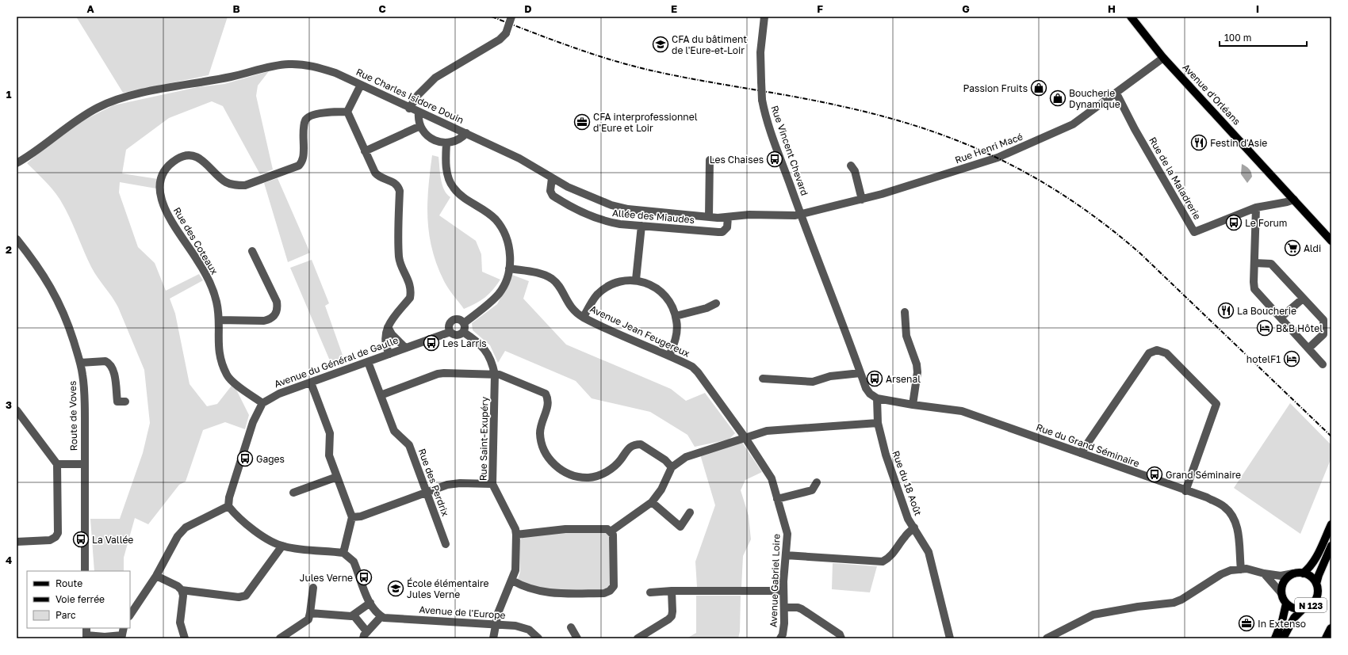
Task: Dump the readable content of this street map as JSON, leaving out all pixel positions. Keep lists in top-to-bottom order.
{
  "streets": {
    "main road": ["Avenue d'Orléans", "N 123"],
    "street": [
      "Rue Charles Isidore Douin",
      "Rue Henri Macé",
      "Rue Vincent Chevard",
      "Rue de la Maladrerie",
      "Allée des Miaudes",
      "Rue des Coteaux",
      "Avenue Jean Feugereux",
      "Avenue du Général de Gaulle",
      "Route de Voves",
      "Rue Saint-Exupéry",
      "Rue du Grand Séminaire",
      "Rue des Perdrix",
      "Rue du 18 Août",
      "Avenue Gabriel Loire",
      "Avenue de l'Europe"
    ]
  },
  "crossings": [
    ["Avenue d'Orléans", "Rue Henri Macé"],
    ["Avenue d'Orléans", "Rue de la Maladrerie"],
    ["Rue Charles Isidore Douin", "Rue Henri Macé"],
    ["Rue Charles Isidore Douin", "Rue Vincent Chevard"],
    ["Rue Charles Isidore Douin", "Allée des Miaudes"],
    ["Rue Henri Macé", "Rue Vincent Chevard"],
    ["Rue Henri Macé", "Rue de la Maladrerie"],
    ["Rue des Coteaux", "Avenue du Général de Gaulle"],
    ["Avenue Jean Feugereux", "Avenue Gabriel Loire"],
    ["Avenue du Général de Gaulle", "Rue Saint-Exupéry"],
    ["Avenue du Général de Gaulle", "Rue des Perdrix"],
    ["Rue Saint-Exupéry", "Avenue de l'Europe"],
    ["Rue du Grand Séminaire", "Rue du 18 Août"]
  ],
  "places": {
    "school or university": ["CFA du bâtiment de l'Eure-et-Loir", "École élémentaire Jules Verne"],
    "shop": ["Passion Fruits", "Boucherie Dynamique"],
    "office": ["CFA interprofessionnel d'Eure et Loir", "In Extenso"],
    "restaurant": ["Festin d'Asie", "La Boucherie"],
    "bus stop": [
      "Les Chaises",
      "Le Forum",
      "Les Larris",
      "Arsenal",
      "Gages",
      "Grand Séminaire",
      "La Vallée",
      "Jules Verne"
    ],
    "supermarket": ["Aldi"],
    "hotel": ["B&B Hôtel", "hotelF1"]
  },
  "legend": ["Route", "Voie ferrée", "Parc"],
  "scale_bar": "100 m",
  "grid": {
    "columns": [
      "A",
      "B",
      "C",
      "D",
      "E",
      "F",
      "G",
      "H",
      "I"
    ],
    "rows": [
      "1",
      "2",
      "3",
      "4"
    ]
  }
}
